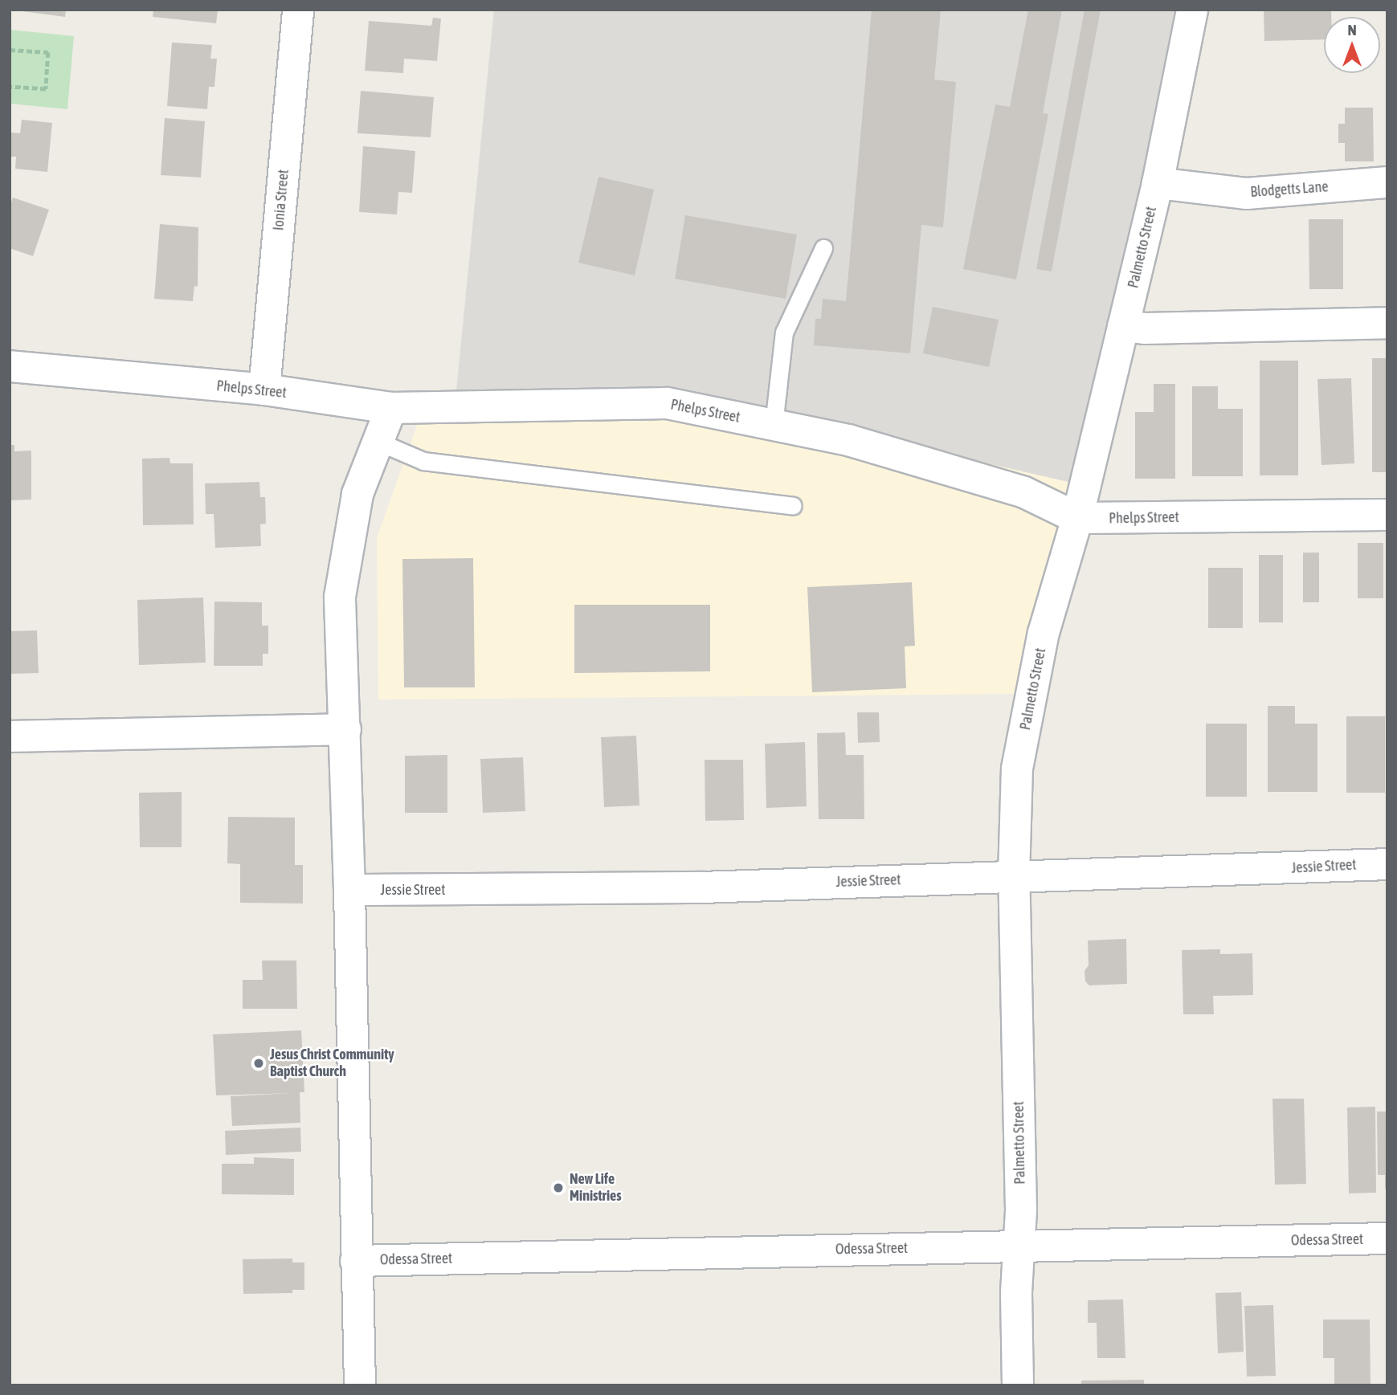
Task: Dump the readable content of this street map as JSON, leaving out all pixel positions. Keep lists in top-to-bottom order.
{
  "streets": {
    "street": [
      "Blodgetts Lane",
      "Ionia Street",
      "Palmetto Street",
      "Phelps Street",
      "Jessie Street",
      "Odessa Street"
    ]
  },
  "crossings": [
    ["Blodgetts Lane", "Palmetto Street"],
    ["Ionia Street", "Phelps Street"],
    ["Palmetto Street", "Phelps Street"],
    ["Palmetto Street", "Jessie Street"],
    ["Palmetto Street", "Odessa Street"]
  ],
  "places": ["Jesus Christ Community Baptist Church", "New Life Ministries"],
  "north": "top"
}
